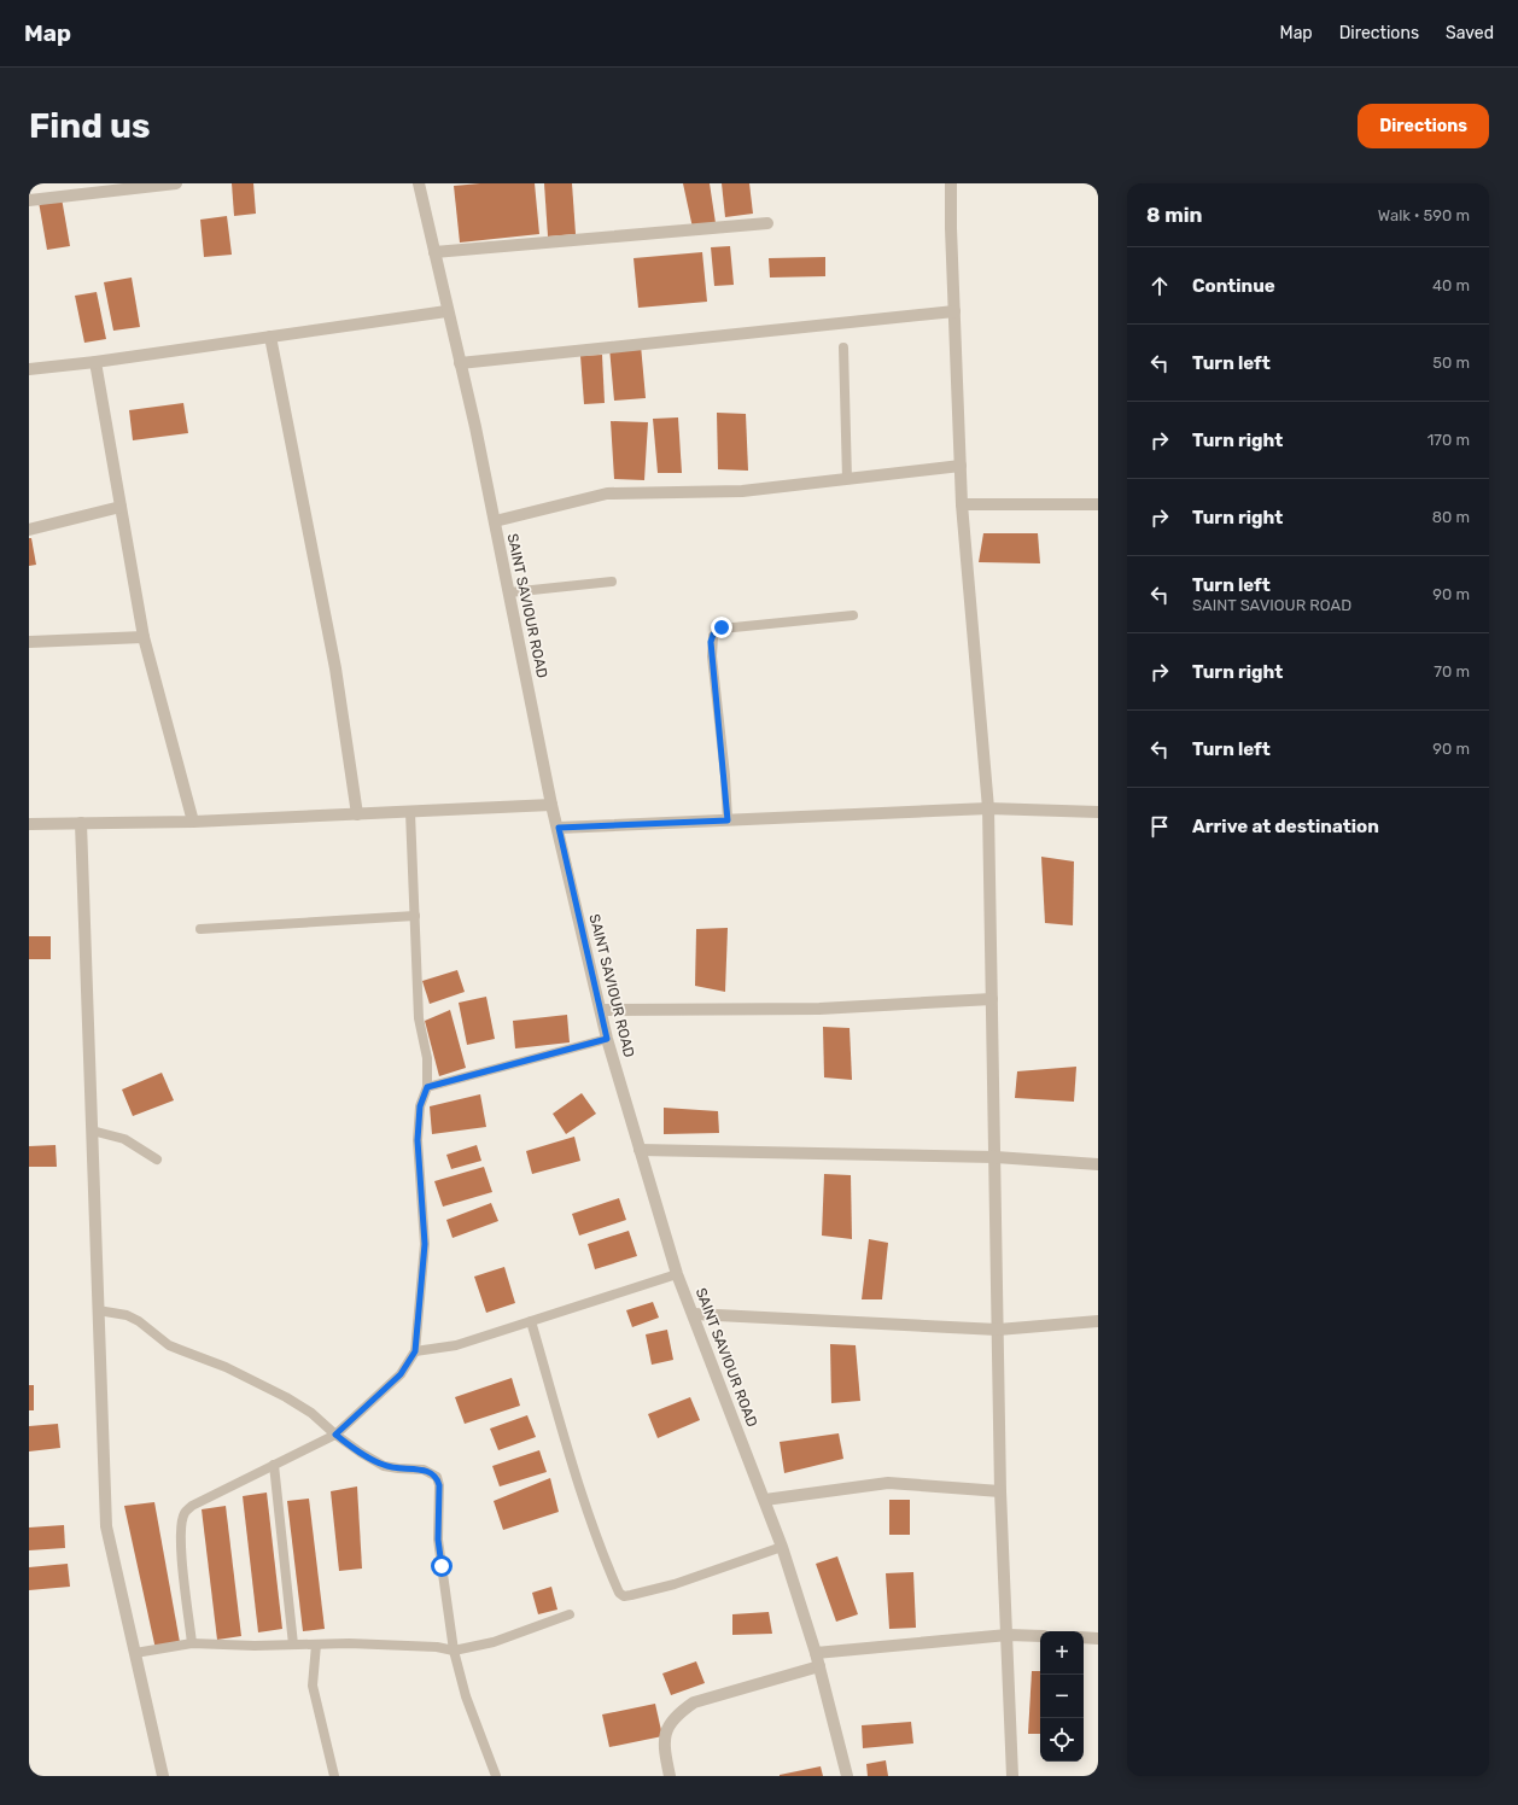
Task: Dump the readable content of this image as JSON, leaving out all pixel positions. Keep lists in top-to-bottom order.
{
  "streets": {
    "street": ["SAINT SAVIOUR ROAD"]
  },
  "page": {
    "header": "Map",
    "nav": ["Map", "Directions", "Saved"],
    "buttons": "Directions",
    "title": "Find us",
    "heading": ["8 min", "Walk · 590 m"],
    "list": [
      ["Continue", "40 m"],
      ["Turn left", "50 m"],
      ["Turn right", "170 m"],
      ["Turn right", "80 m"],
      ["Turn left", "SAINT SAVIOUR ROAD", "90 m"],
      ["Turn right", "70 m"],
      ["Turn left", "90 m"],
      "Arrive at destination"
    ],
    "map_buttons": ["+", "−"]
  }
}
